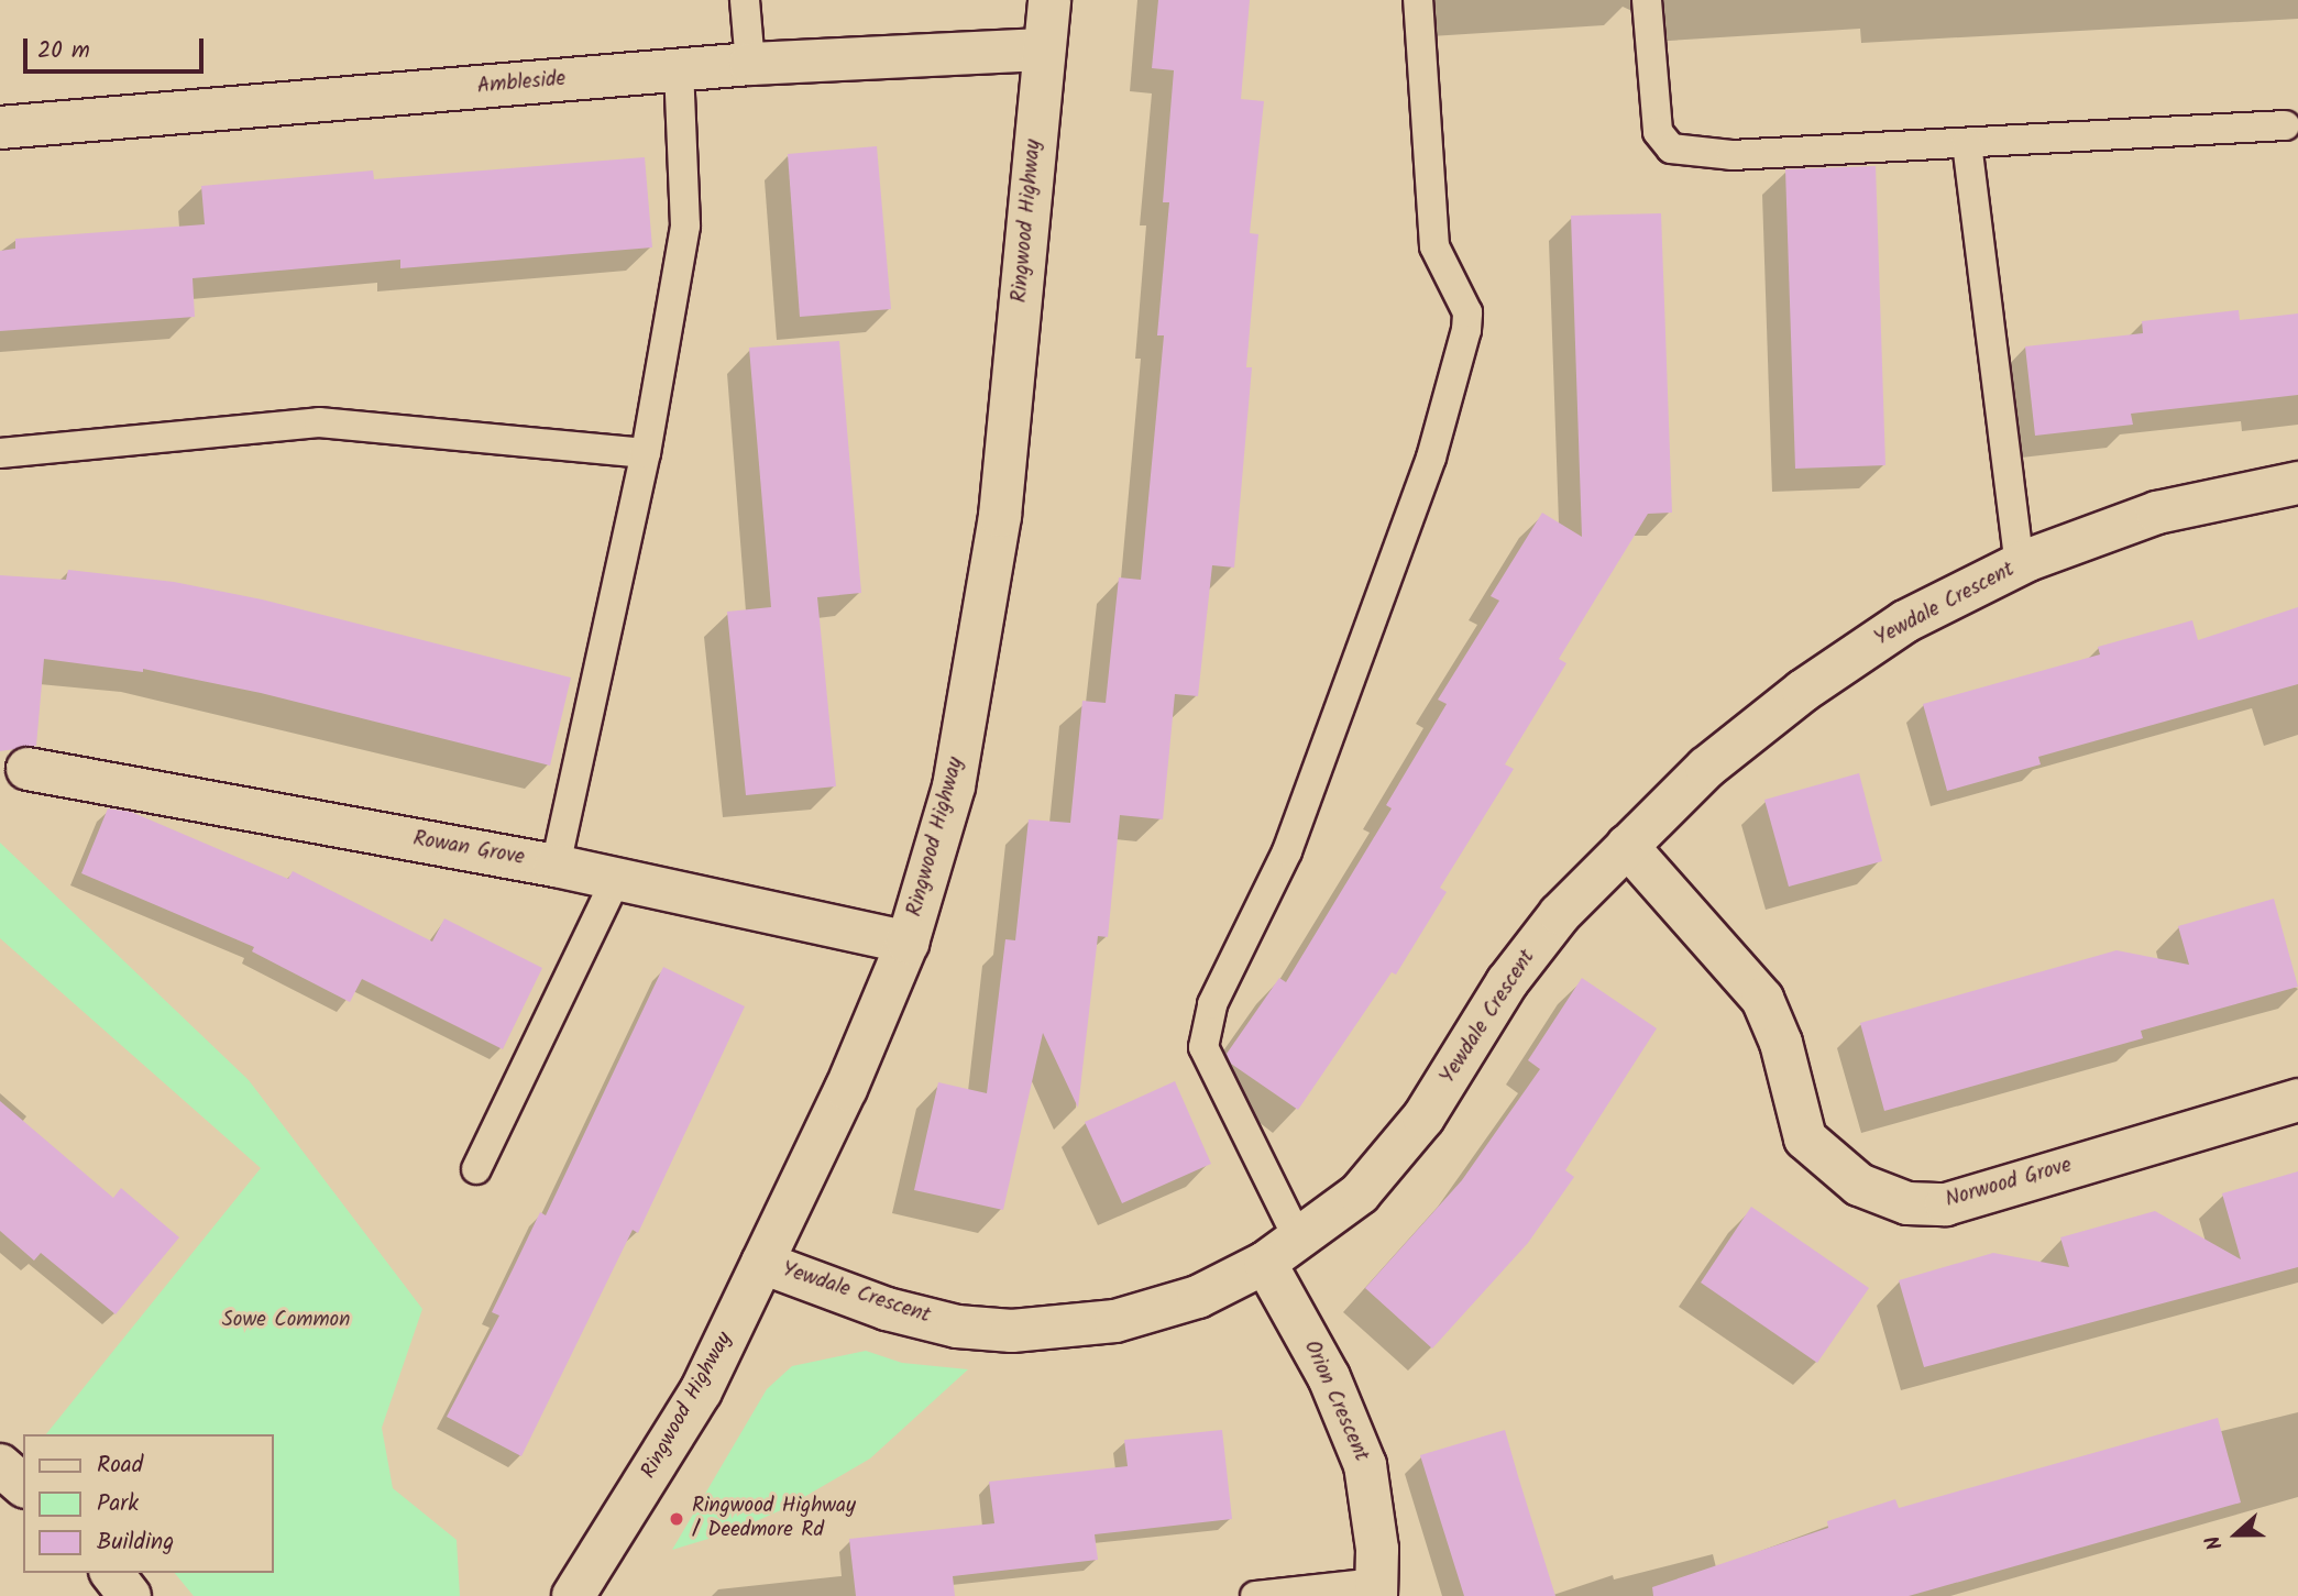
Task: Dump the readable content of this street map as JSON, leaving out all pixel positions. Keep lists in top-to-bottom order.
{
  "streets": {
    "street": [
      "Ambleside",
      "Ringwood Highway",
      "Yewdale Crescent",
      "Rowan Grove",
      "Norwood Grove",
      "Orion Crescent"
    ]
  },
  "crossings": [
    ["Ambleside", "Ringwood Highway"],
    ["Ringwood Highway", "Yewdale Crescent"],
    ["Ringwood Highway", "Rowan Grove"],
    ["Yewdale Crescent", "Norwood Grove"],
    ["Yewdale Crescent", "Orion Crescent"]
  ],
  "parks": ["Sowe Common"],
  "places": ["Ringwood Highway / Deedmore Rd"],
  "legend": ["Road", "Park", "Building"],
  "scale_bar": "20 m",
  "north": "left"
}
